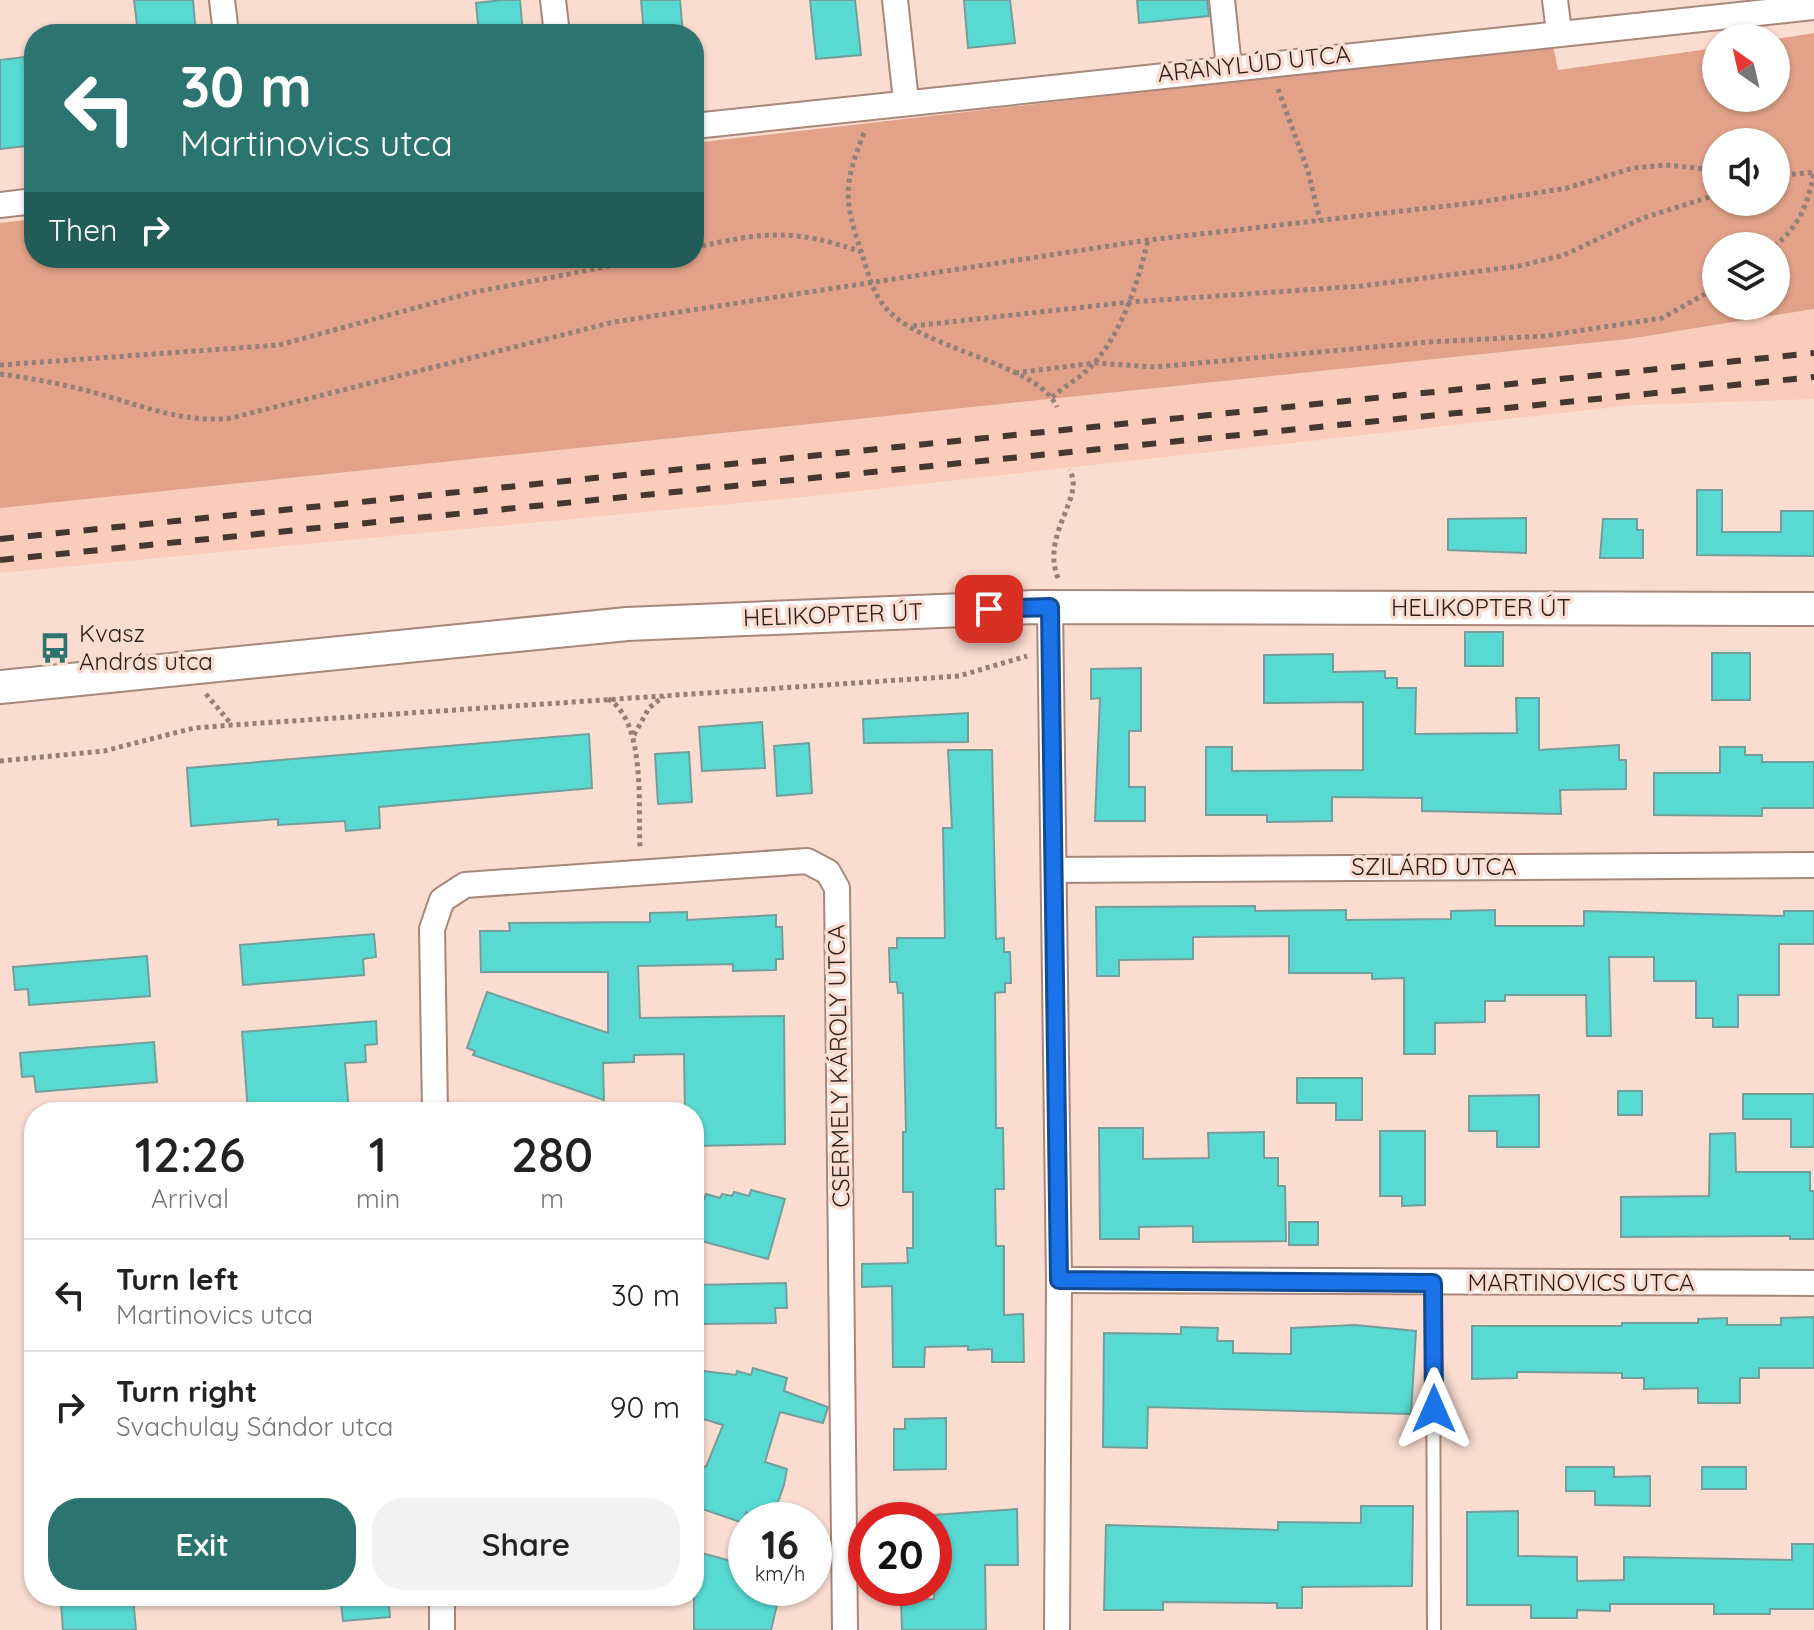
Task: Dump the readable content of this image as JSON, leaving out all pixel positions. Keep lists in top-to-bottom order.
{
  "streets": {
    "street": [
      "ARANYLÚD UTCA",
      "HELIKOPTER ÚT",
      "SZILÁRD UTCA",
      "CSERMELY KÁROLY UTCA",
      "MARTINOVICS UTCA"
    ]
  },
  "places": {
    "bus stop": ["Kvasz András utca"]
  },
  "north": "top left",
  "page": {
    "turn": ["30 m", "Martinovics utca"],
    "then": "Then",
    "eta": [
      "12:26",
      "Arrival",
      "1",
      "min",
      "280",
      "m"
    ],
    "list": [
      {
        "name": "Turn left",
        "note": "Martinovics utca",
        "value": "30 m"
      },
      {
        "name": "Turn right",
        "note": "Svachulay Sándor utca",
        "value": "90 m"
      }
    ],
    "buttons": ["Exit", "Share"],
    "speed": "16 km/h",
    "limit": "20"
  }
}
